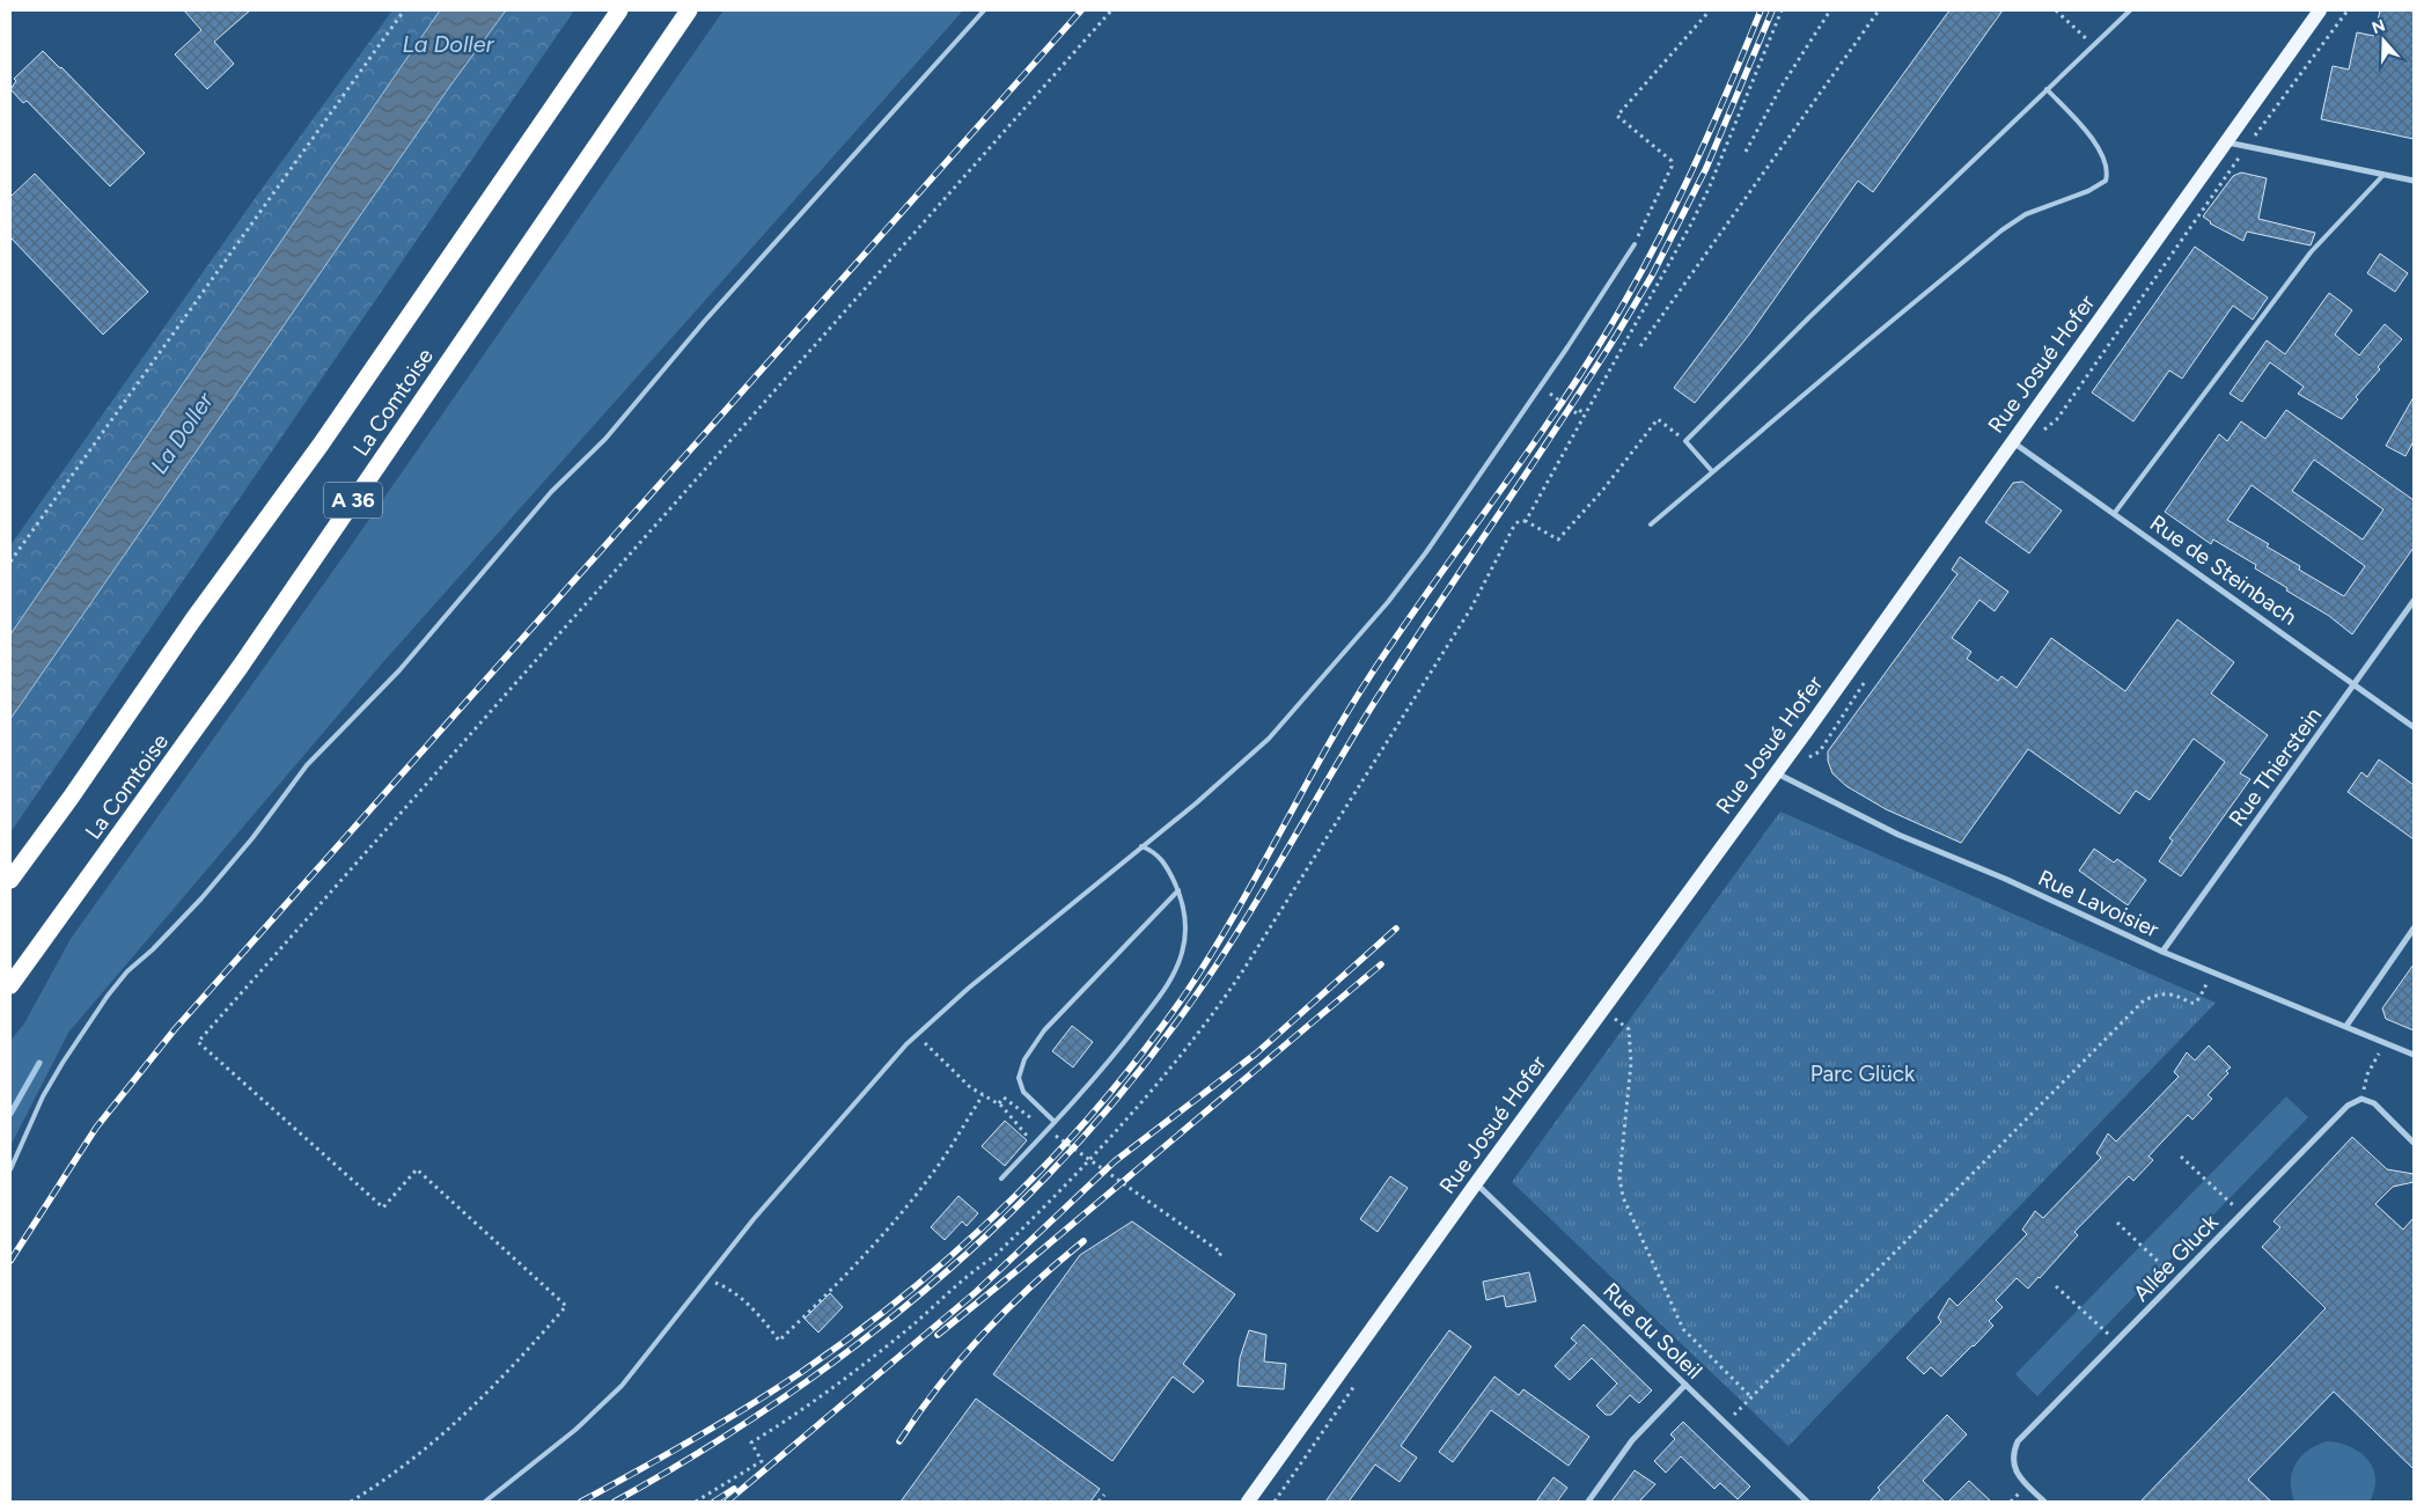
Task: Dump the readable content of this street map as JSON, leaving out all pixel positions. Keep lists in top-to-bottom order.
{
  "streets": {
    "highway": ["La Comtoise", "A 36"],
    "main road": ["Rue Josué Hofer"],
    "street": [
      "Rue de Steinbach",
      "Rue Thierstein",
      "Rue Lavoisier",
      "Allée Gluck",
      "Rue du Soleil"
    ]
  },
  "crossings": [
    ["Rue Josué Hofer", "Rue de Steinbach"],
    ["Rue Josué Hofer", "Rue Lavoisier"],
    ["Rue Josué Hofer", "Rue du Soleil"],
    ["Rue de Steinbach", "Rue Thierstein"],
    ["Rue Thierstein", "Rue Lavoisier"]
  ],
  "water": ["La Doller"],
  "parks": ["Parc Glück"],
  "north": "top"
}
